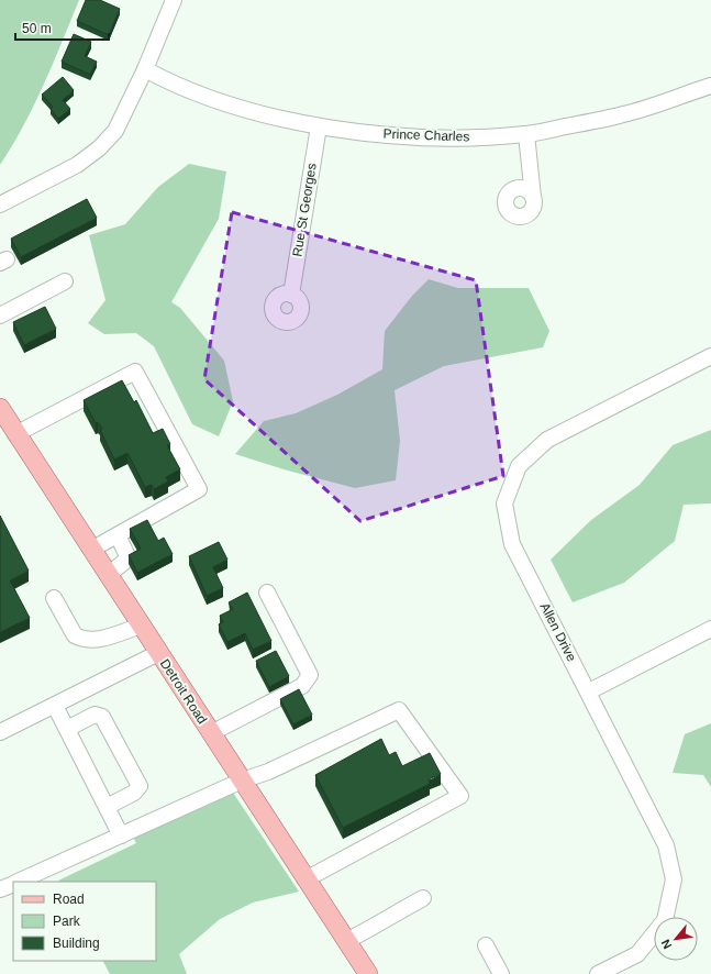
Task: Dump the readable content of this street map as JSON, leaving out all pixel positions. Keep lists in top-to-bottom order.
{
  "streets": {
    "main road": ["Detroit Road"],
    "street": ["Prince Charles", "Rue St Georges", "Allen Drive"]
  },
  "crossings": [
    ["Prince Charles", "Rue St Georges"]
  ],
  "legend": ["Road", "Park", "Building"],
  "scale_bar": "50 m",
  "north": "bottom left"
}
